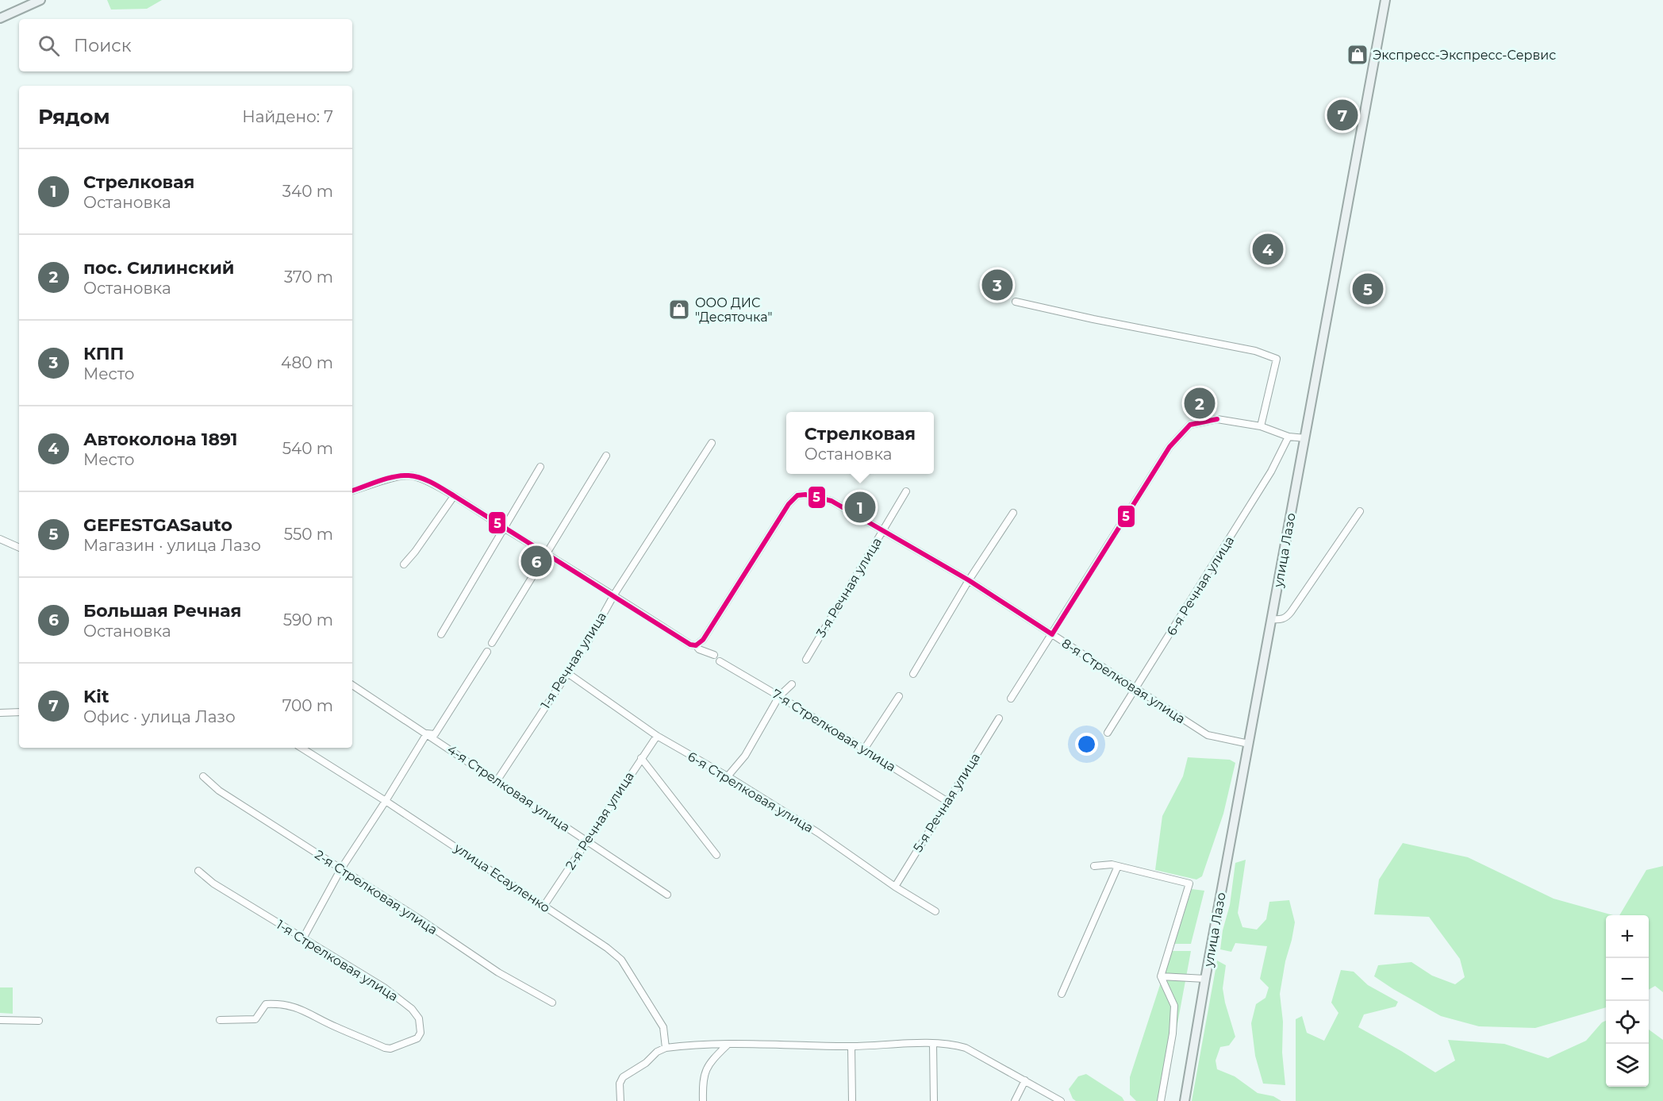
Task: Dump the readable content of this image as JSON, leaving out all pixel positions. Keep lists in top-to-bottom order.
{
  "streets": {
    "main road": ["улица Лазо"],
    "street": [
      "6-я Речная улица",
      "3-я Речная улица",
      "1-я Речная улица",
      "8-я Стрелковая улица",
      "7-я Стрелковая улица",
      "4-я Стрелковая улица",
      "6-я Стрелковая улица",
      "5-я Речная улица",
      "2-я Речная улица",
      "улица Есауленко",
      "2-я Стрелковая улица",
      "1-я Стрелковая улица"
    ]
  },
  "crossings": [
    ["улица Лазо", "8-я Стрелковая улица"],
    ["6-я Речная улица", "8-я Стрелковая улица"],
    ["3-я Речная улица", "8-я Стрелковая улица"],
    ["1-я Речная улица", "4-я Стрелковая улица"],
    ["1-я Речная улица", "6-я Стрелковая улица"],
    ["7-я Стрелковая улица", "5-я Речная улица"],
    ["4-я Стрелковая улица", "2-я Речная улица"],
    ["6-я Стрелковая улица", "5-я Речная улица"],
    ["6-я Стрелковая улица", "2-я Речная улица"],
    ["2-я Речная улица", "улица Есауленко"]
  ],
  "places": {
    "shop": ["Экспресс-Экспресс-Сервис", "ООО ДИС \"Десяточка\""]
  },
  "lines": ["transit line 5"],
  "page": {
    "search": "Поиск",
    "heading": ["Рядом", "Найдено: 7"],
    "pins": [
      "7",
      "4",
      "3",
      "5",
      "2",
      "1",
      "6"
    ],
    "list": [
      {
        "mark": "1",
        "name": "Стрелковая",
        "note": "Остановка",
        "value": "340 m"
      },
      {
        "mark": "2",
        "name": "пос. Силинский",
        "note": "Остановка",
        "value": "370 m"
      },
      {
        "mark": "3",
        "name": "КПП",
        "note": "Место",
        "value": "480 m"
      },
      {
        "mark": "4",
        "name": "Автоколона 1891",
        "note": "Место",
        "value": "540 m"
      },
      {
        "mark": "5",
        "name": "GEFESTGASauto",
        "note": "Магазин · улица Лазо",
        "value": "550 m"
      },
      {
        "mark": "6",
        "name": "Большая Речная",
        "note": "Остановка",
        "value": "590 m"
      },
      {
        "mark": "7",
        "name": "Kit",
        "note": "Офис · улица Лазо",
        "value": "700 m"
      }
    ],
    "popup": ["Стрелковая", "Остановка"],
    "map_buttons": ["+", "−"]
  }
}
